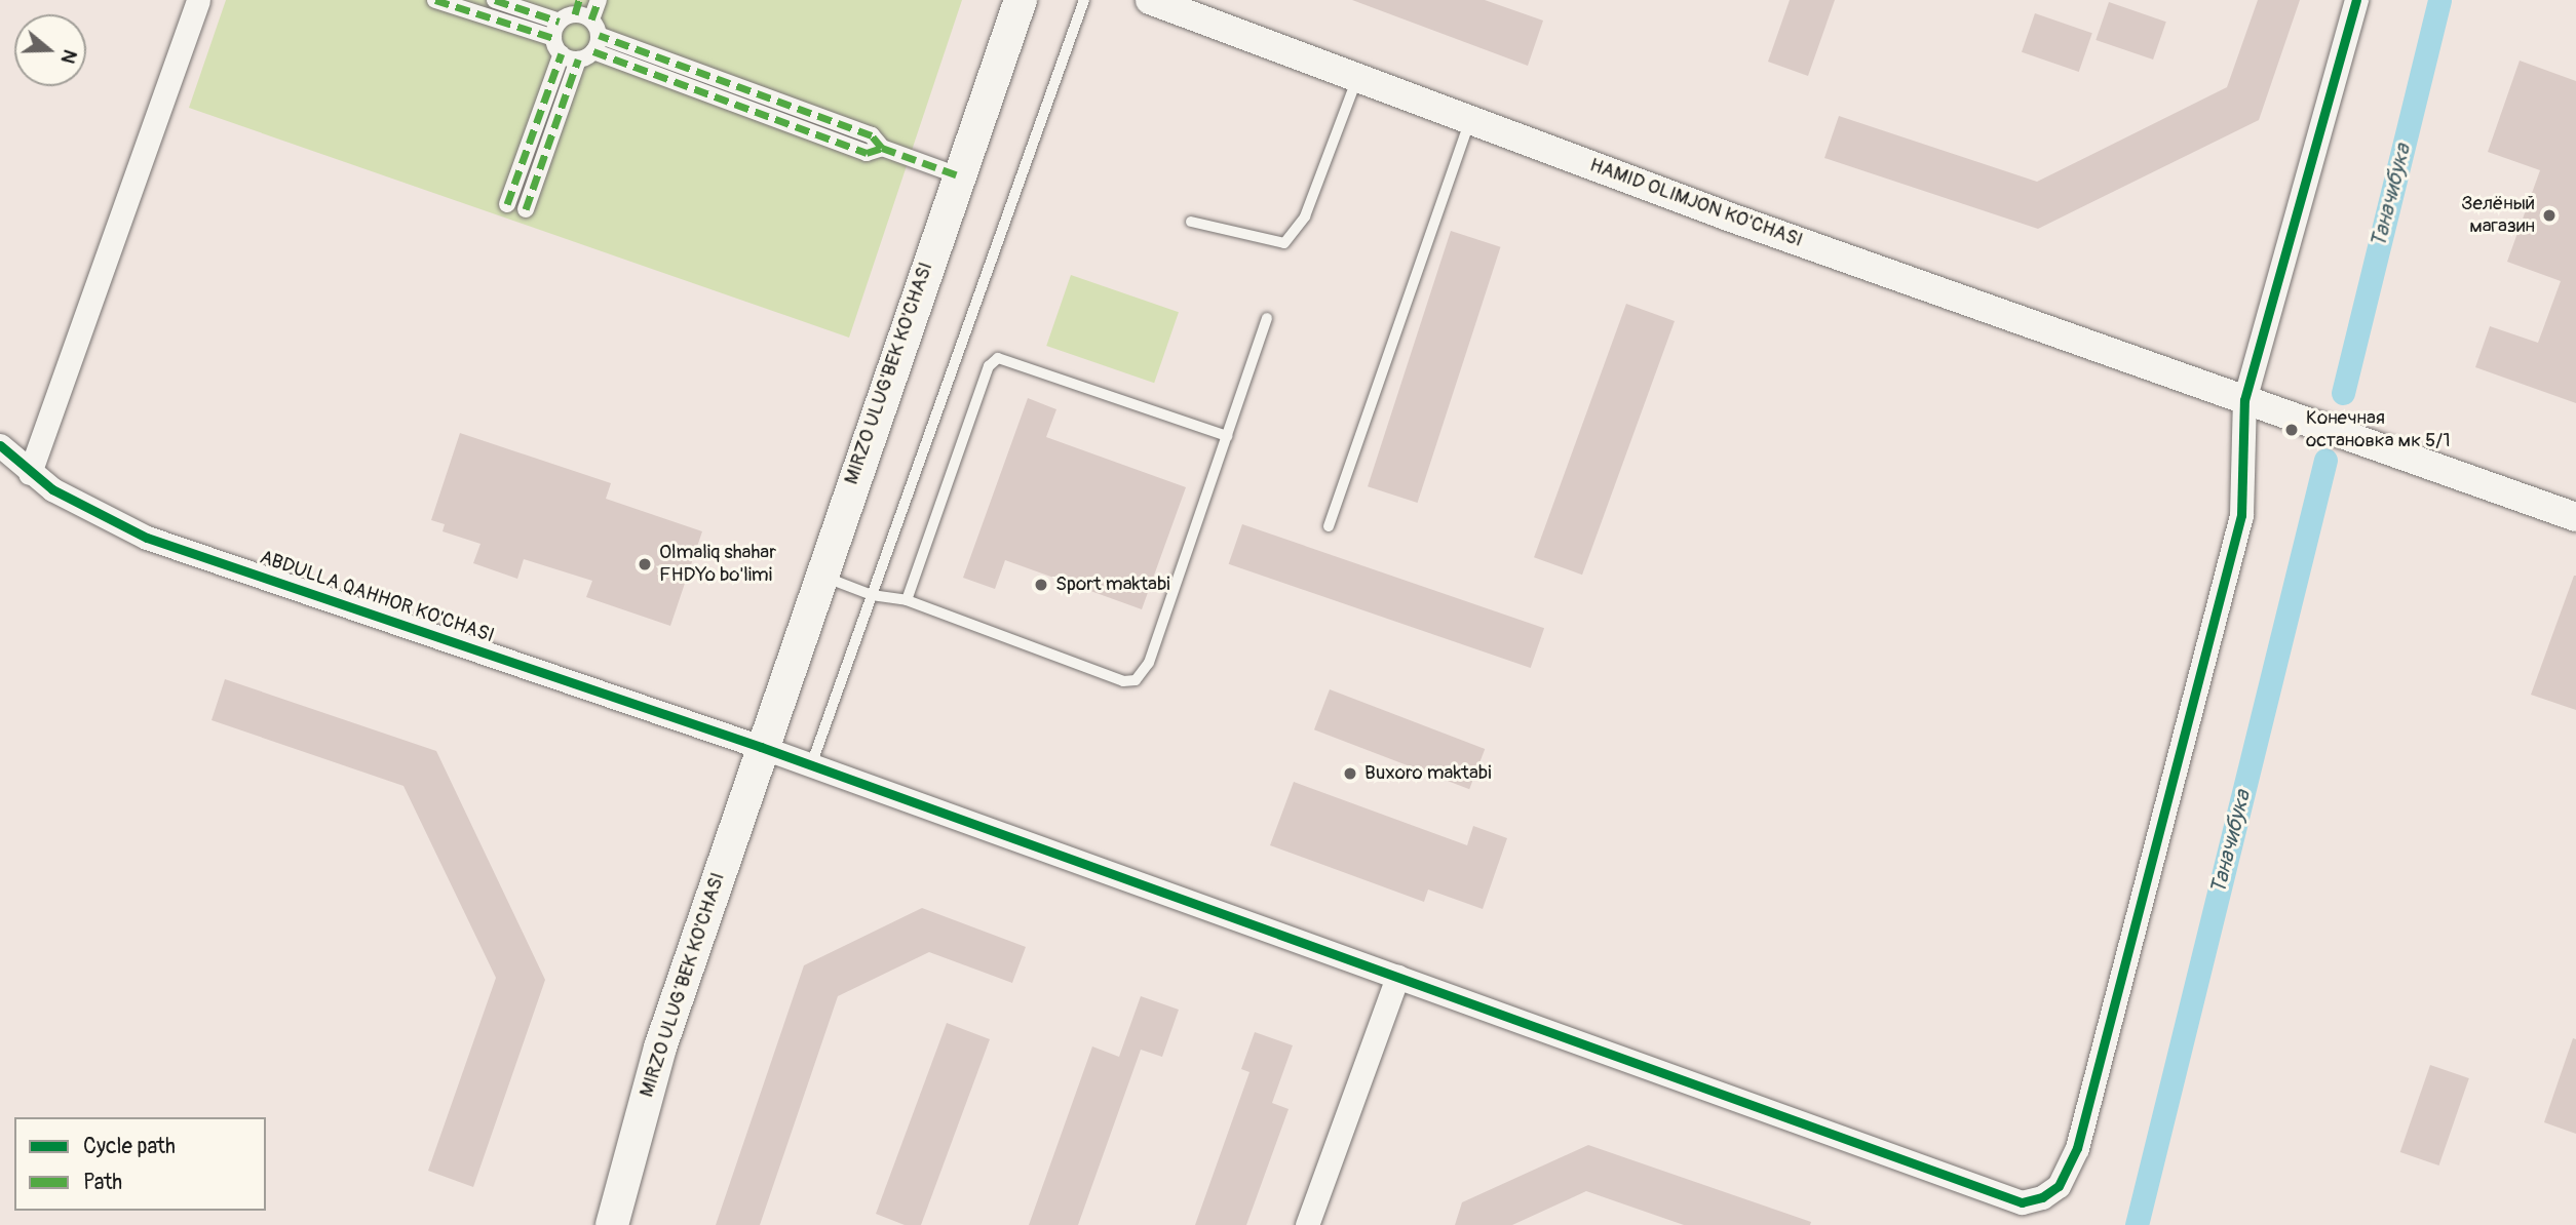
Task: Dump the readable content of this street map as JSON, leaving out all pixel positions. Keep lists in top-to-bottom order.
{
  "streets": {
    "main road": ["MIRZO ULUG'BEK KO'CHASI", "MIRZO ULUG‘BEK KO'CHASI"],
    "street": ["HAMID OLIMJON KO'CHASI", "ABDULLA QAHHOR KO'CHASI"]
  },
  "crossings": [
    ["HAMID OLIMJON KO'CHASI", "ABDULLA QAHHOR KO'CHASI"],
    ["MIRZO ULUG'BEK KO'CHASI", "ABDULLA QAHHOR KO'CHASI"],
    ["MIRZO ULUG'BEK KO'CHASI", "MIRZO ULUG‘BEK KO'CHASI"],
    ["ABDULLA QAHHOR KO'CHASI", "MIRZO ULUG‘BEK KO'CHASI"]
  ],
  "water": ["Таначибука"],
  "places": [
    "Зелёный магазин",
    "Конечная остановка мк 5/1",
    "Olmaliq shahar FHDYo bo'limi",
    "Sport maktabi",
    "Buxoro maktabi"
  ],
  "legend": ["Cycle path", "Path"],
  "north": "right"
}
